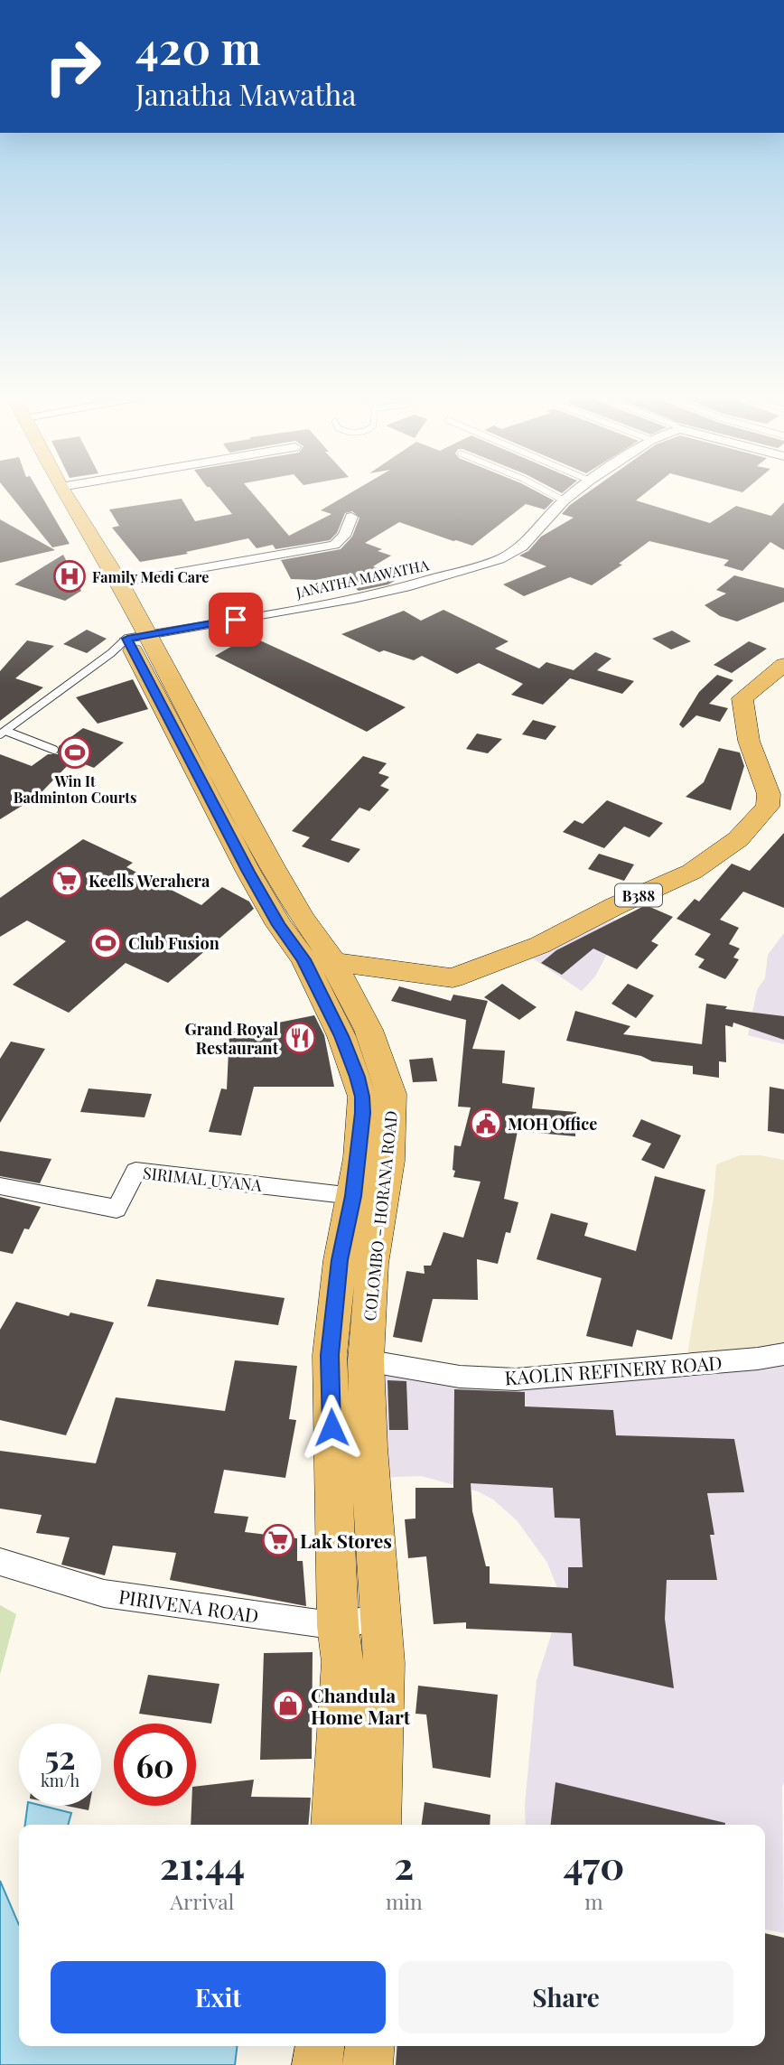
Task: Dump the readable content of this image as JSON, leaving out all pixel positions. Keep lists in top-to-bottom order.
{
  "streets": {
    "main road": ["B388", "COLOMBO - HORANA ROAD"],
    "street": [
      "JANATHA MAWATHA",
      "SIRIMAL UYANA",
      "KAOLIN REFINERY ROAD",
      "PIRIVENA ROAD"
    ]
  },
  "crossings": [
    ["JANATHA MAWATHA", "COLOMBO - HORANA ROAD"],
    ["B388", "COLOMBO - HORANA ROAD"],
    ["SIRIMAL UYANA", "COLOMBO - HORANA ROAD"],
    ["COLOMBO - HORANA ROAD", "KAOLIN REFINERY ROAD"],
    ["COLOMBO - HORANA ROAD", "PIRIVENA ROAD"]
  ],
  "places": {
    "hospital": ["Family Medi Care"],
    "sports": ["Win It Badminton Courts", "Club Fusion"],
    "supermarket": ["Keells Werahera", "Lak Stores"],
    "restaurant": ["Grand Royal Restaurant"],
    "public building": ["MOH Office"],
    "shop": ["Chandula Home Mart"]
  },
  "page": {
    "turn": ["420 m", "Janatha Mawatha"],
    "speed": "52 km/h",
    "limit": "60",
    "eta": [
      "21:44",
      "Arrival",
      "2",
      "min",
      "470",
      "m"
    ],
    "buttons": ["Exit", "Share"]
  }
}
